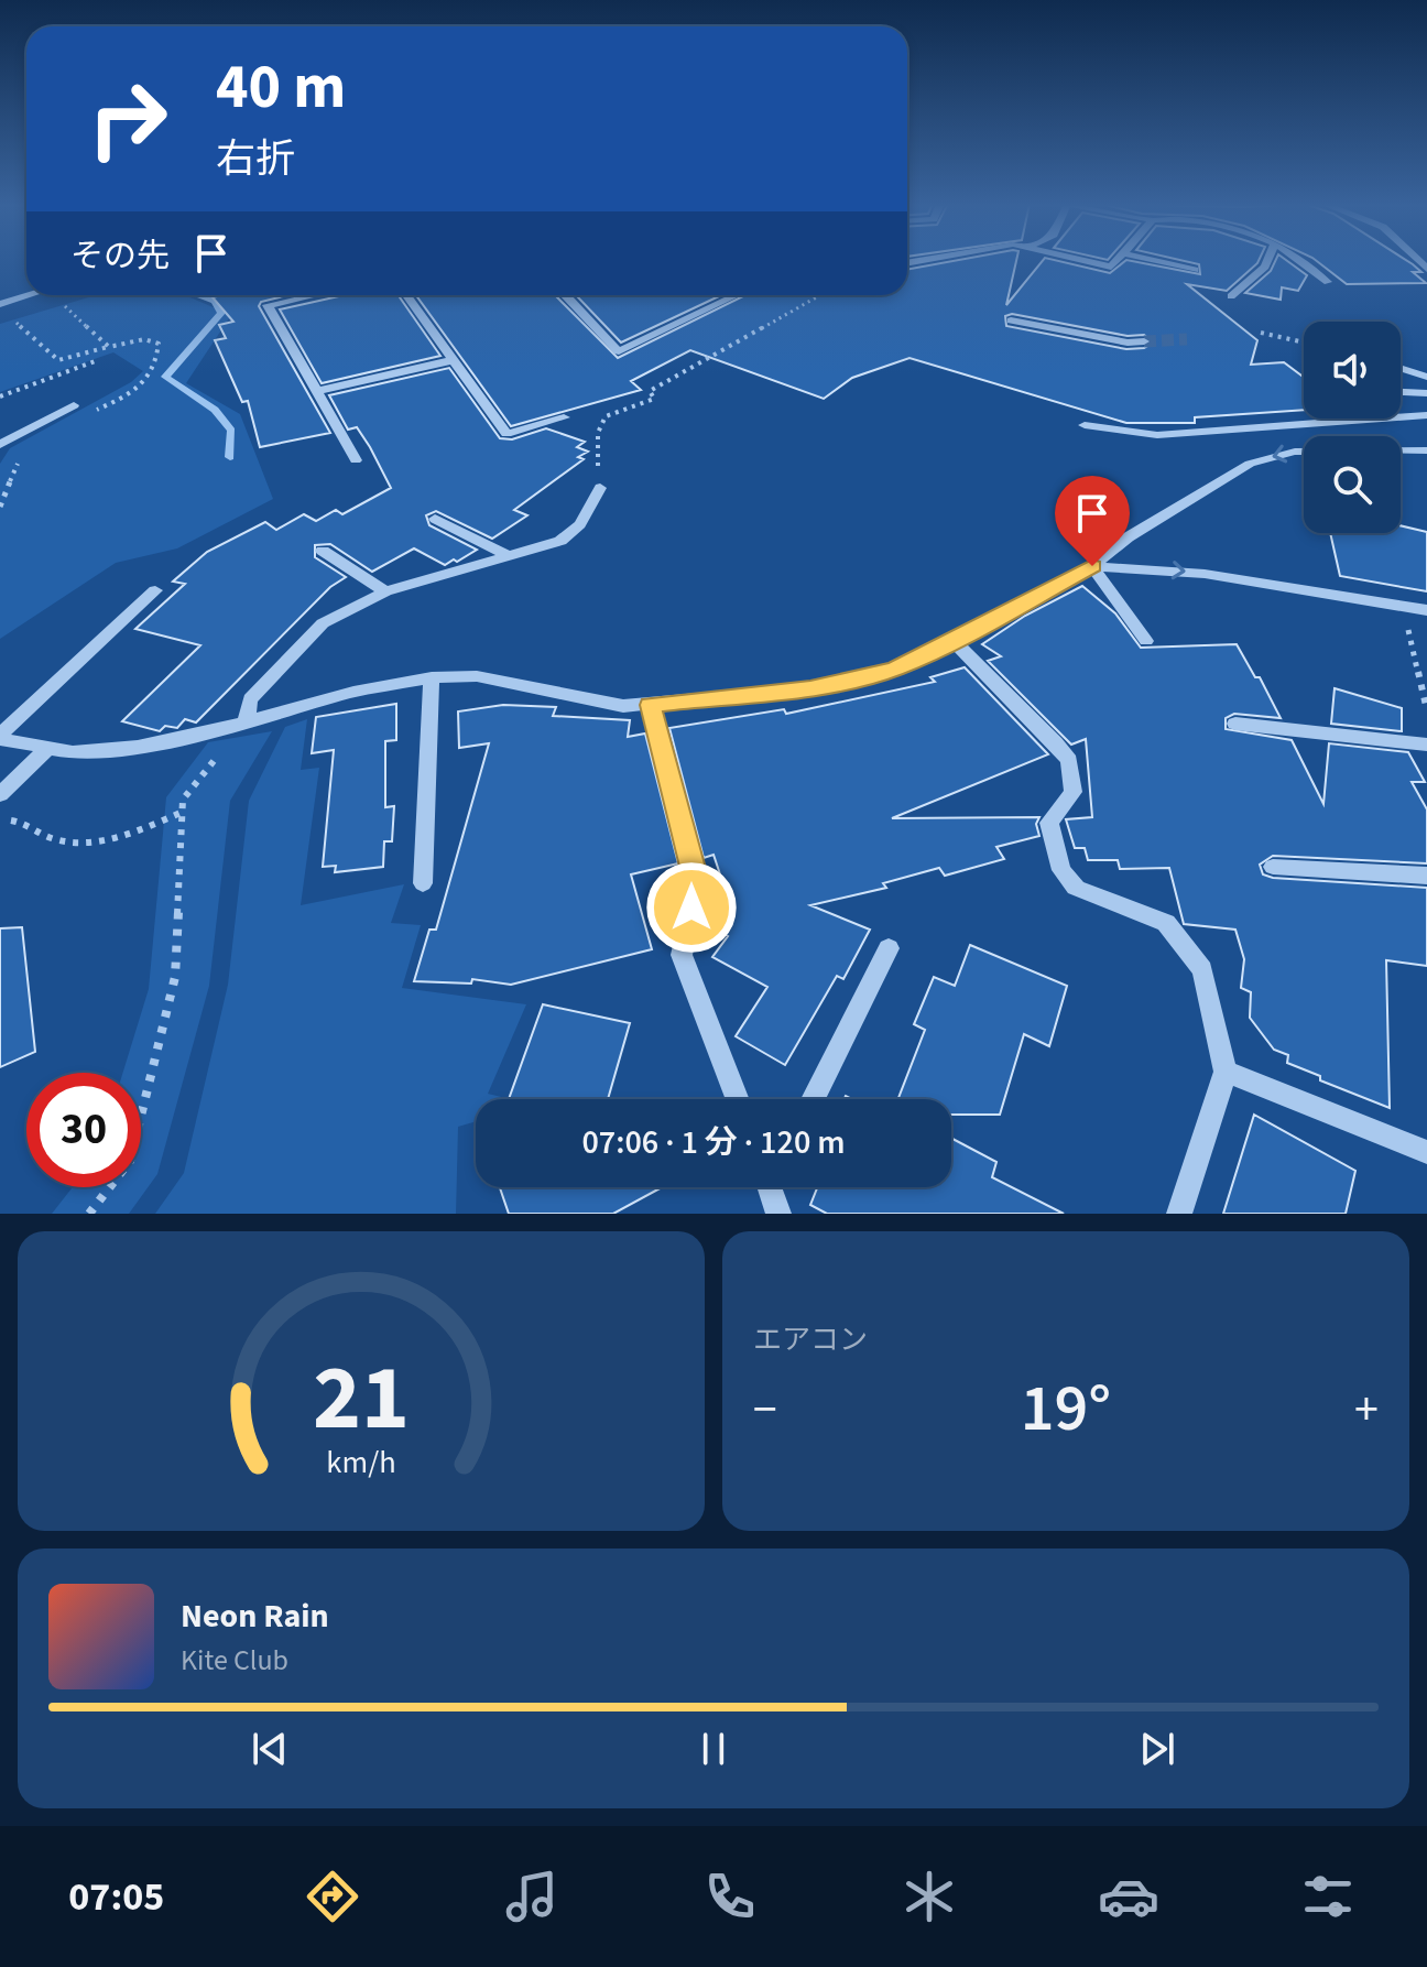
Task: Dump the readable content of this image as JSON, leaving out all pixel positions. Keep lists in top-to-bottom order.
{
  "page": {
    "turn": ["40 m", "右折"],
    "then": "その先",
    "limit": "30",
    "trip": "07:06 · 1 分 · 120 m",
    "tile": "エアコン",
    "heat": ["−", "19°", "+"],
    "song": ["Neon Rain", "Kite Club"],
    "tabs": "07:05",
    "gauge": ["21", "km/h"]
  }
}
